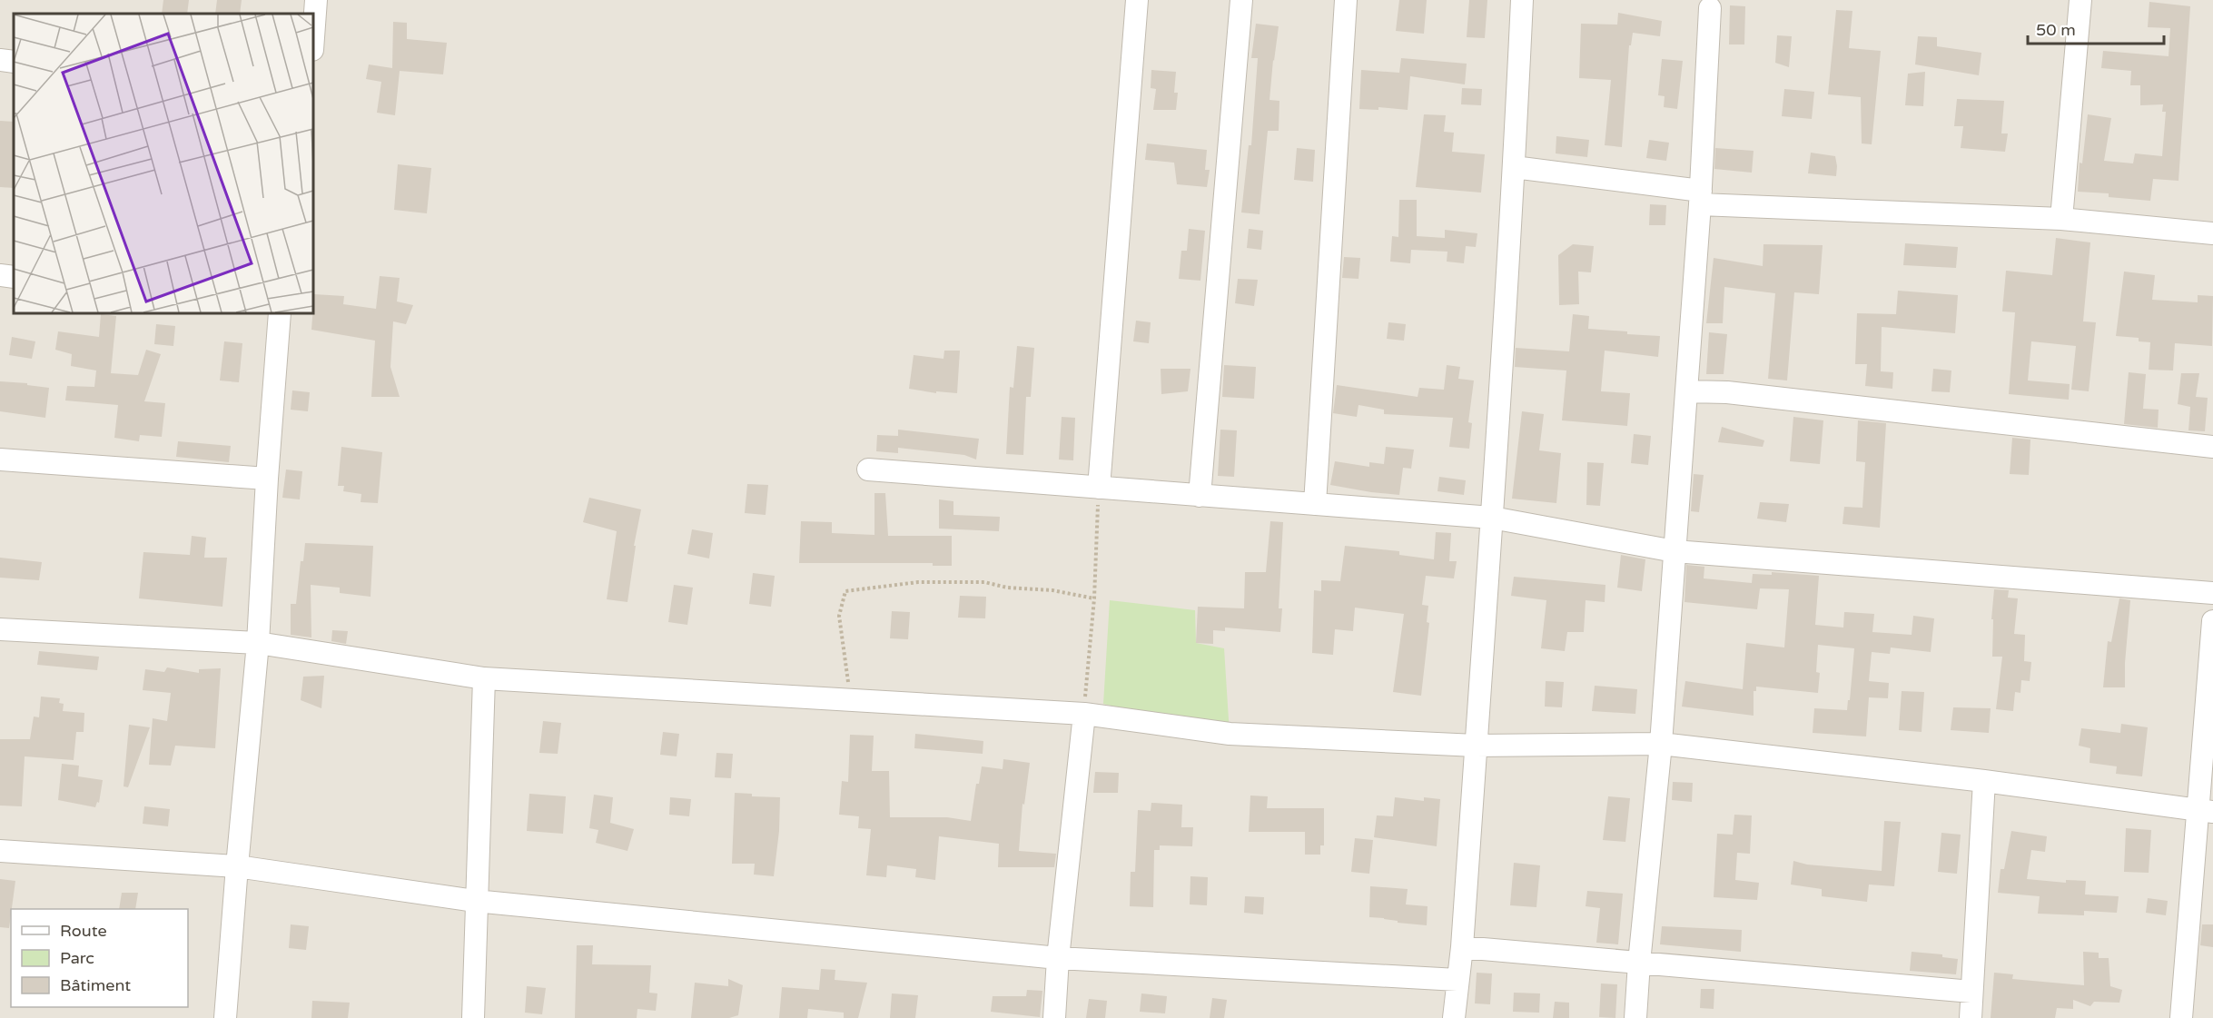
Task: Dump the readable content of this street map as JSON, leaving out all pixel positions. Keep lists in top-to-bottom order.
{
  "legend": ["Route", "Parc", "Bâtiment"],
  "scale_bar": "50 m"
}
